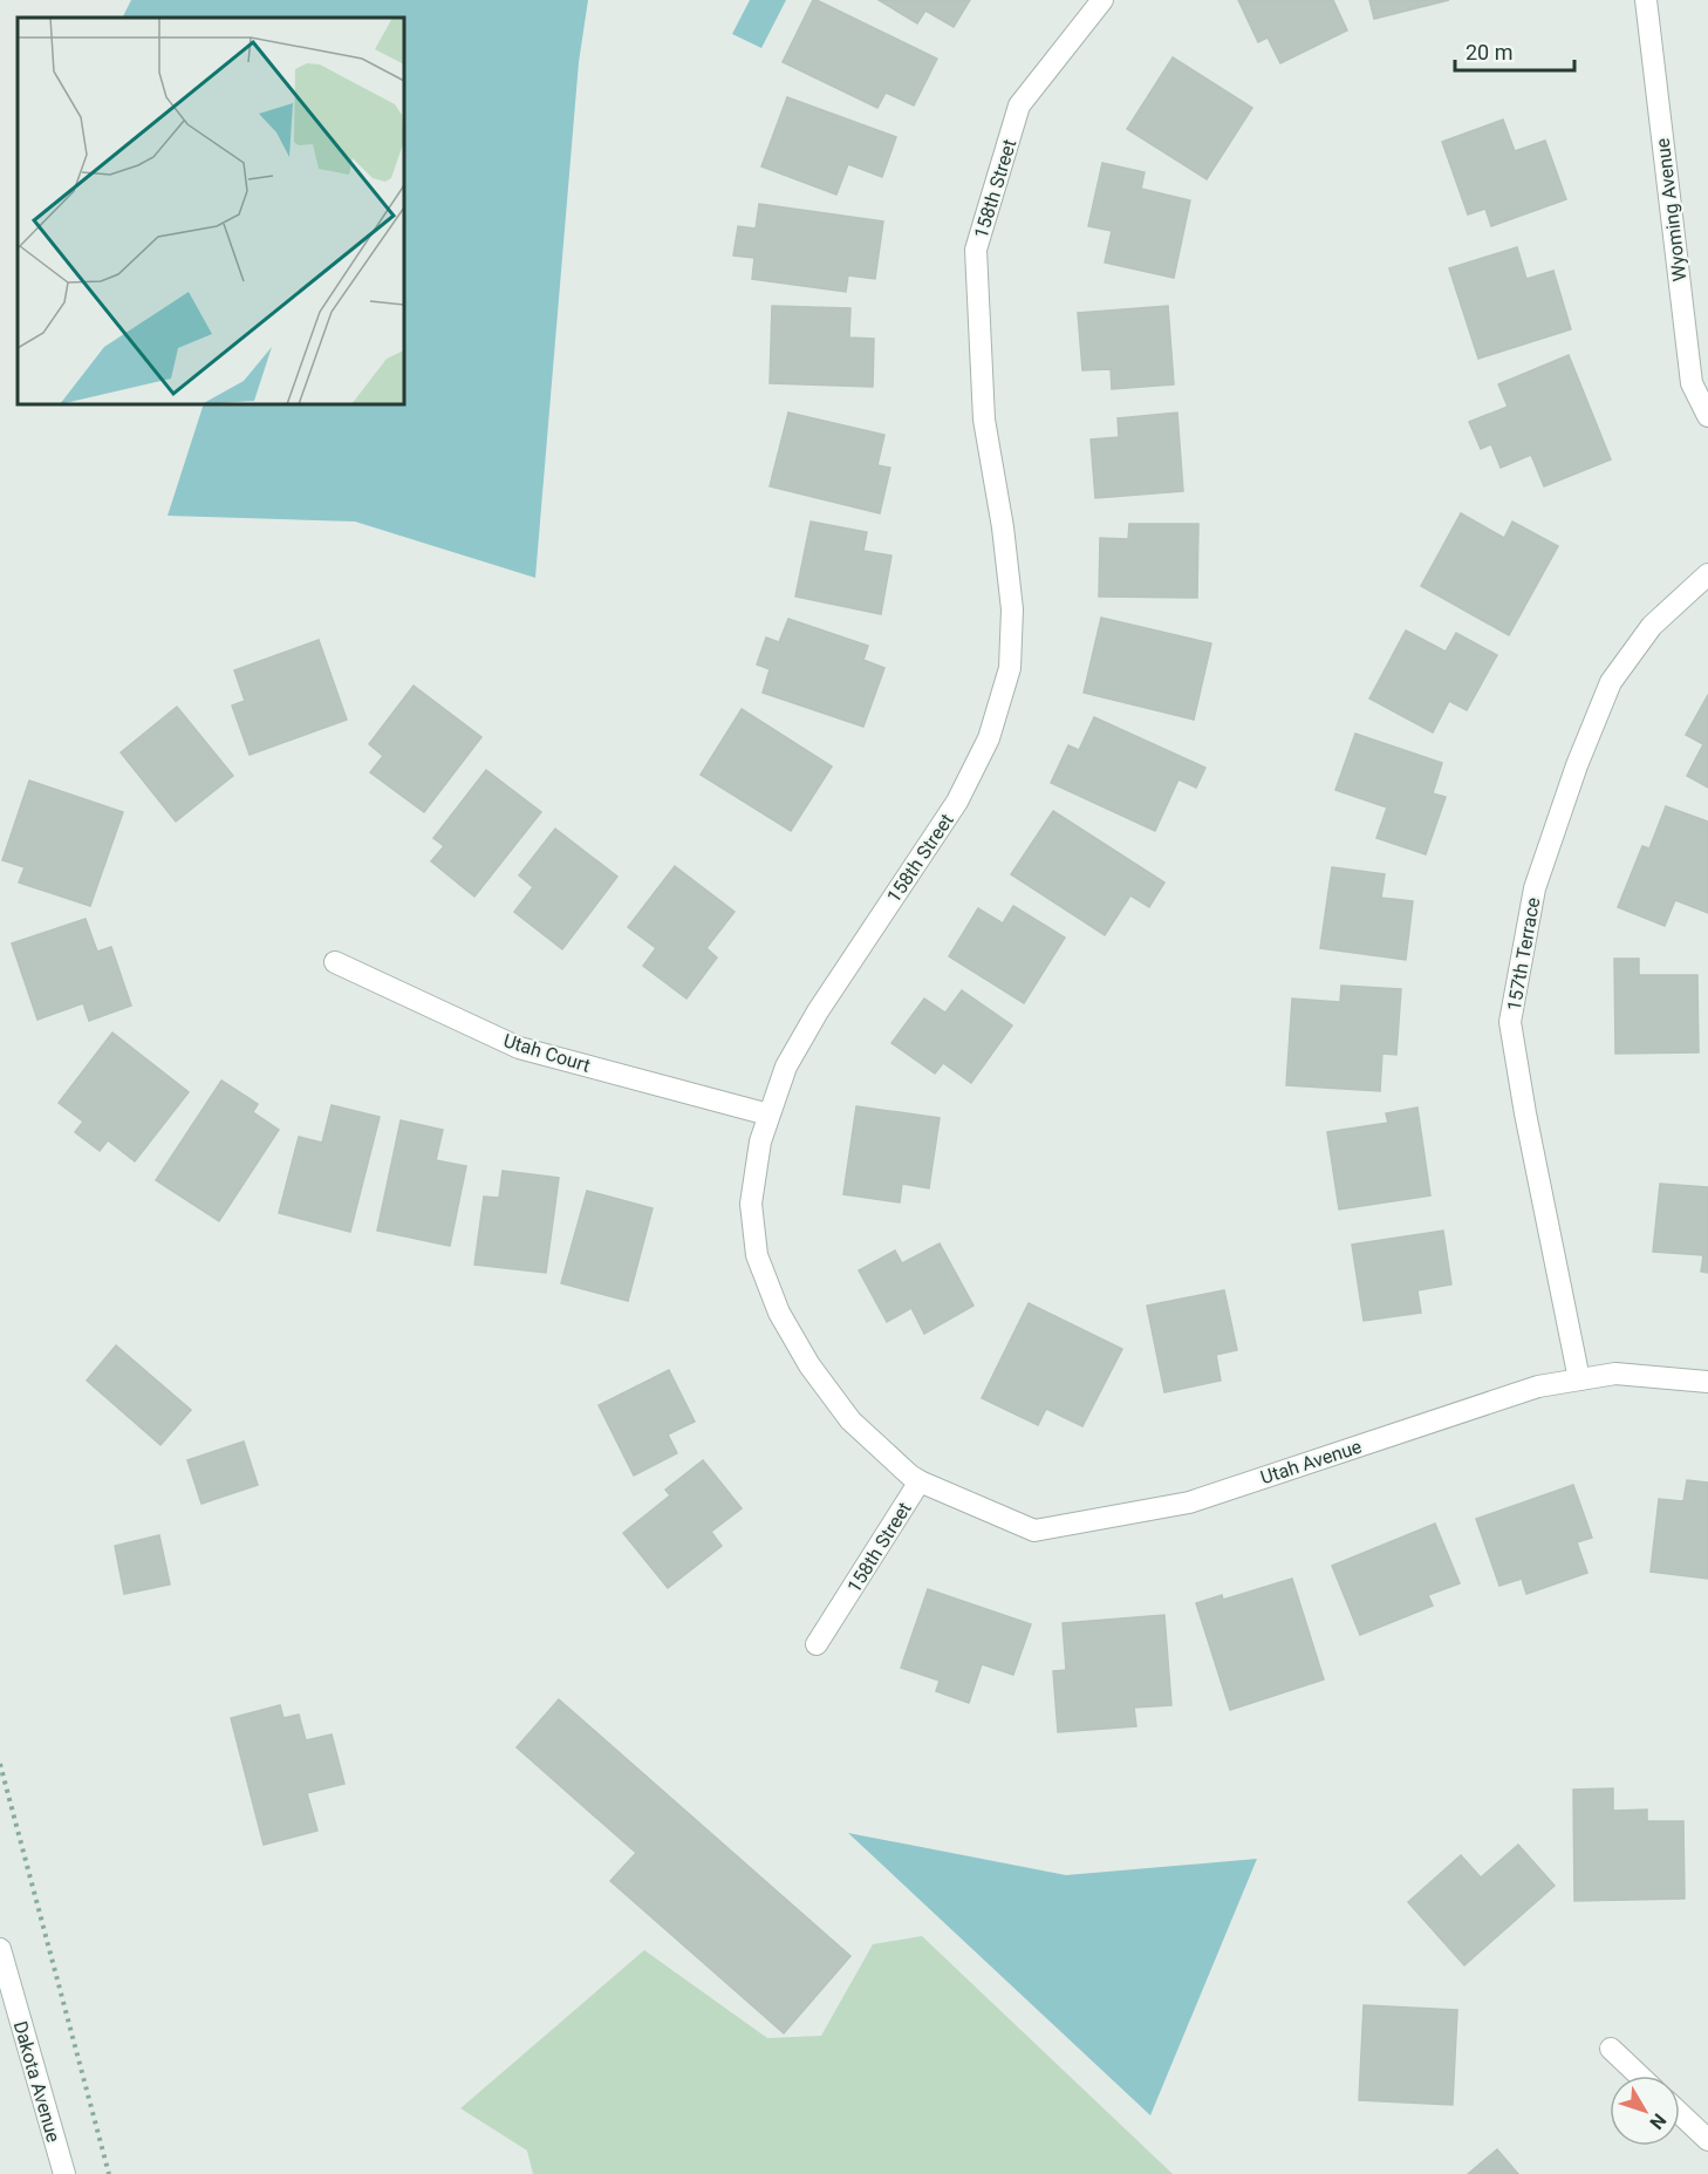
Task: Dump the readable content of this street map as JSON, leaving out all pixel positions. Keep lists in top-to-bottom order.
{
  "streets": {
    "street": [
      "158th Street",
      "Wyoming Avenue",
      "157th Terrace",
      "Utah Court",
      "Utah Avenue",
      "Dakota Avenue"
    ]
  },
  "crossings": [
    ["158th Street", "Utah Court"],
    ["158th Street", "Utah Avenue"],
    ["157th Terrace", "Utah Avenue"]
  ],
  "scale_bar": "20 m",
  "north": "bottom right"
}
